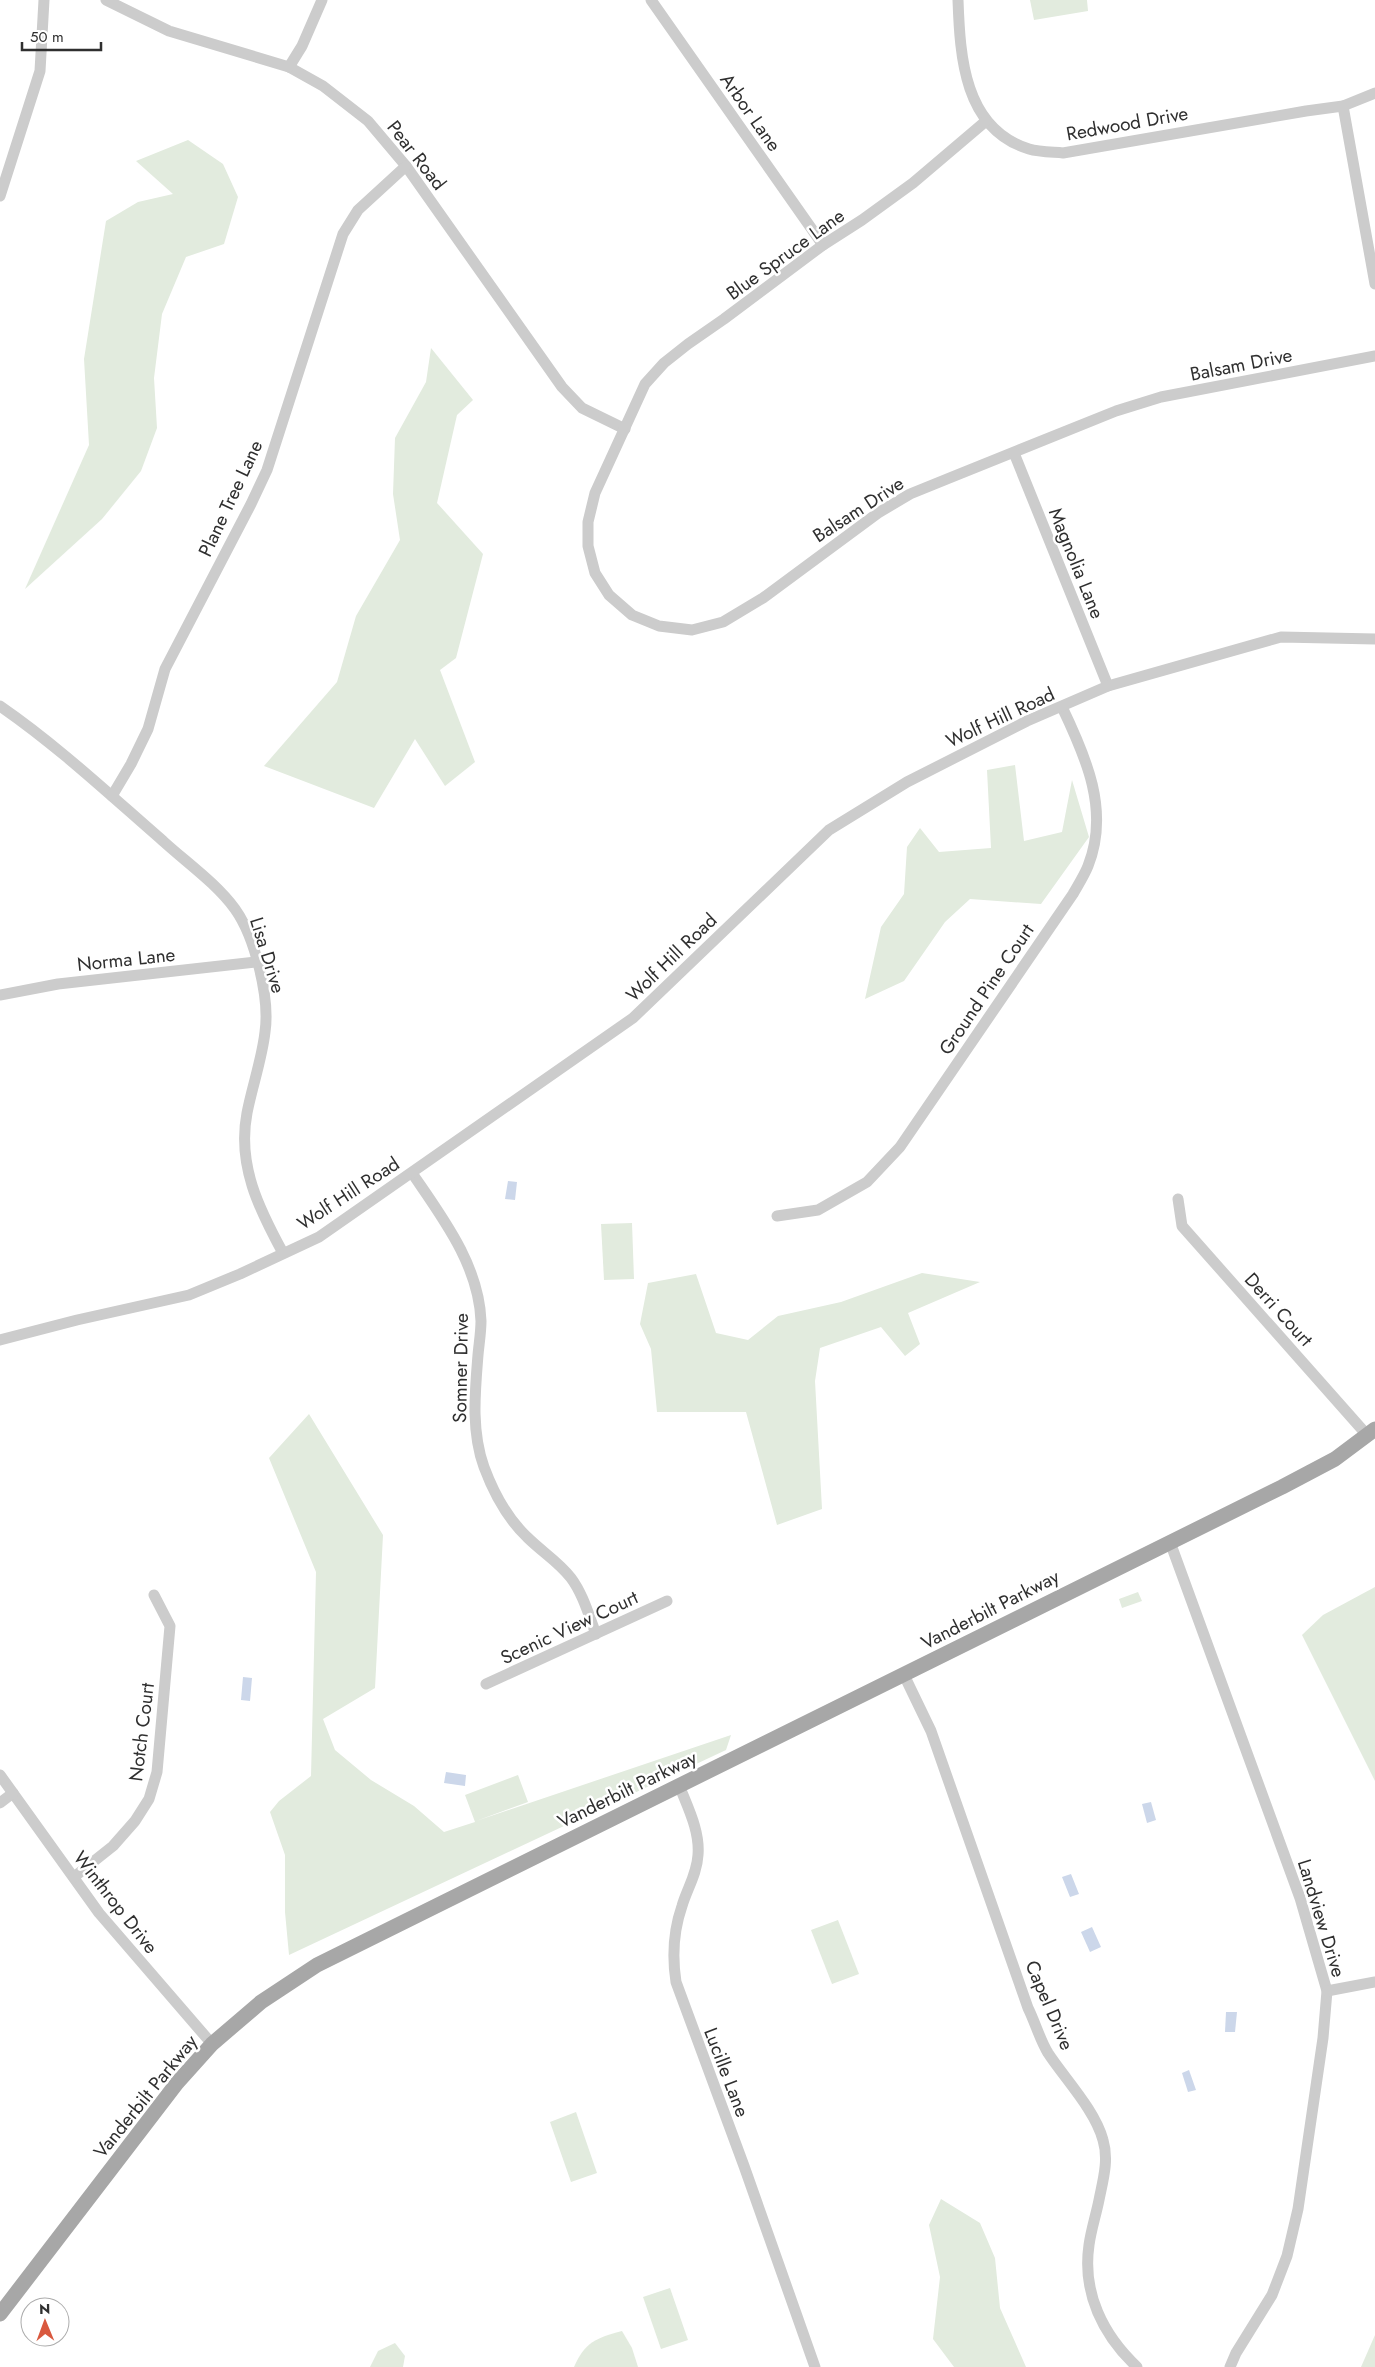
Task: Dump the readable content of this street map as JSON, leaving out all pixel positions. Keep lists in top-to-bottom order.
{
  "streets": {
    "main road": ["Vanderbilt Parkway"],
    "street": [
      "Arbor Lane",
      "Redwood Drive",
      "Pear Road",
      "Blue Spruce Lane",
      "Balsam Drive",
      "Plane Tree Lane",
      "Magnolia Lane",
      "Wolf Hill Road",
      "Lisa Drive",
      "Norma Lane",
      "Ground Pine Court",
      "Derri Court",
      "Somner Drive",
      "Scenic View Court",
      "Notch Court",
      "Winthrop Drive",
      "Landview Drive",
      "Capel Drive",
      "Lucille Lane"
    ]
  },
  "crossings": [
    ["Arbor Lane", "Blue Spruce Lane"],
    ["Redwood Drive", "Blue Spruce Lane"],
    ["Pear Road", "Blue Spruce Lane"],
    ["Pear Road", "Balsam Drive"],
    ["Pear Road", "Plane Tree Lane"],
    ["Blue Spruce Lane", "Balsam Drive"],
    ["Balsam Drive", "Magnolia Lane"],
    ["Plane Tree Lane", "Lisa Drive"],
    ["Magnolia Lane", "Wolf Hill Road"],
    ["Wolf Hill Road", "Lisa Drive"],
    ["Wolf Hill Road", "Ground Pine Court"],
    ["Wolf Hill Road", "Somner Drive"],
    ["Lisa Drive", "Norma Lane"],
    ["Derri Court", "Vanderbilt Parkway"],
    ["Somner Drive", "Scenic View Court"],
    ["Vanderbilt Parkway", "Winthrop Drive"],
    ["Vanderbilt Parkway", "Landview Drive"],
    ["Vanderbilt Parkway", "Capel Drive"],
    ["Vanderbilt Parkway", "Lucille Lane"],
    ["Notch Court", "Winthrop Drive"]
  ],
  "scale_bar": "50 m",
  "north": "top"
}
